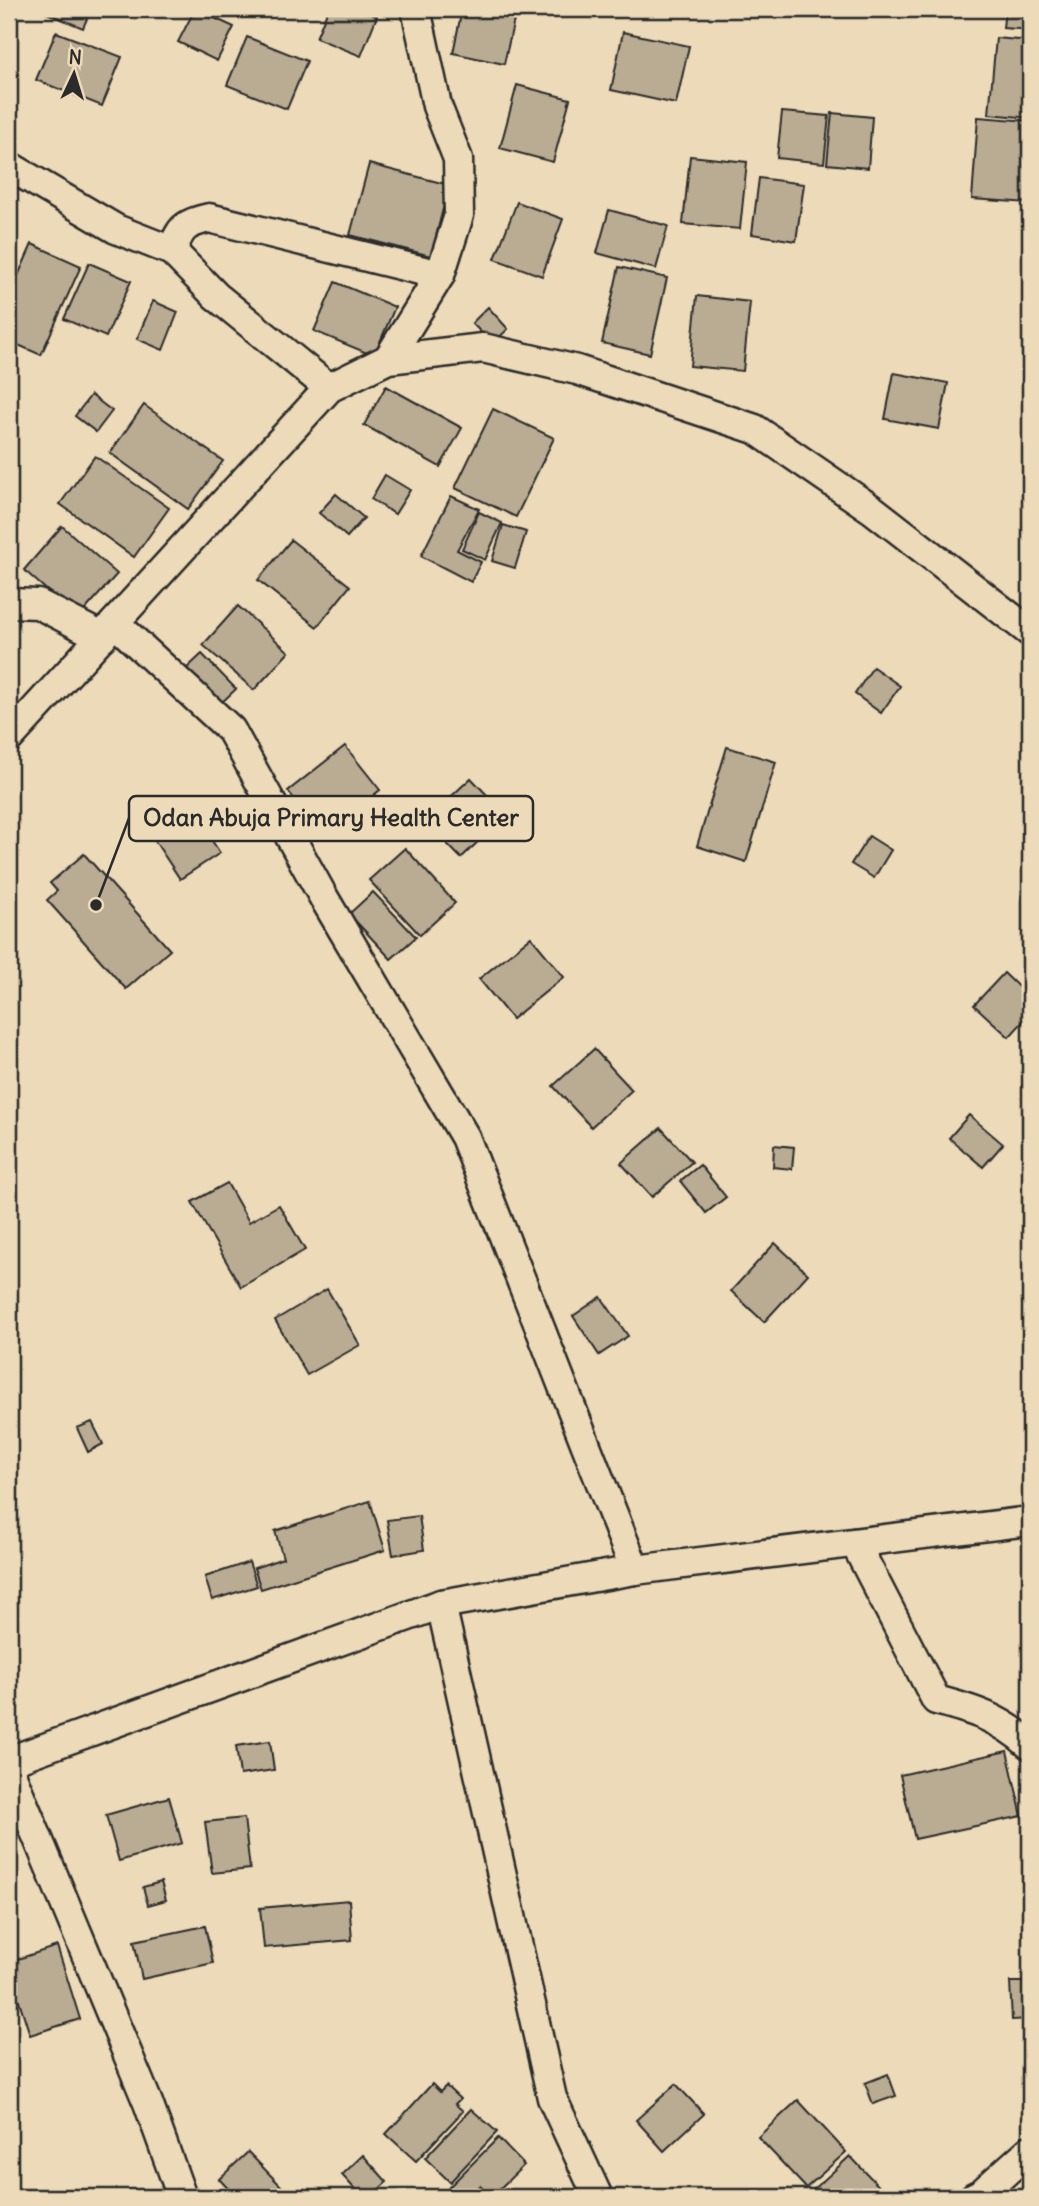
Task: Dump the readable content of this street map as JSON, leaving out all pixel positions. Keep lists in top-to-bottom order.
{
  "places": ["Odan Abuja Primary Health Center"],
  "north": "top"
}
